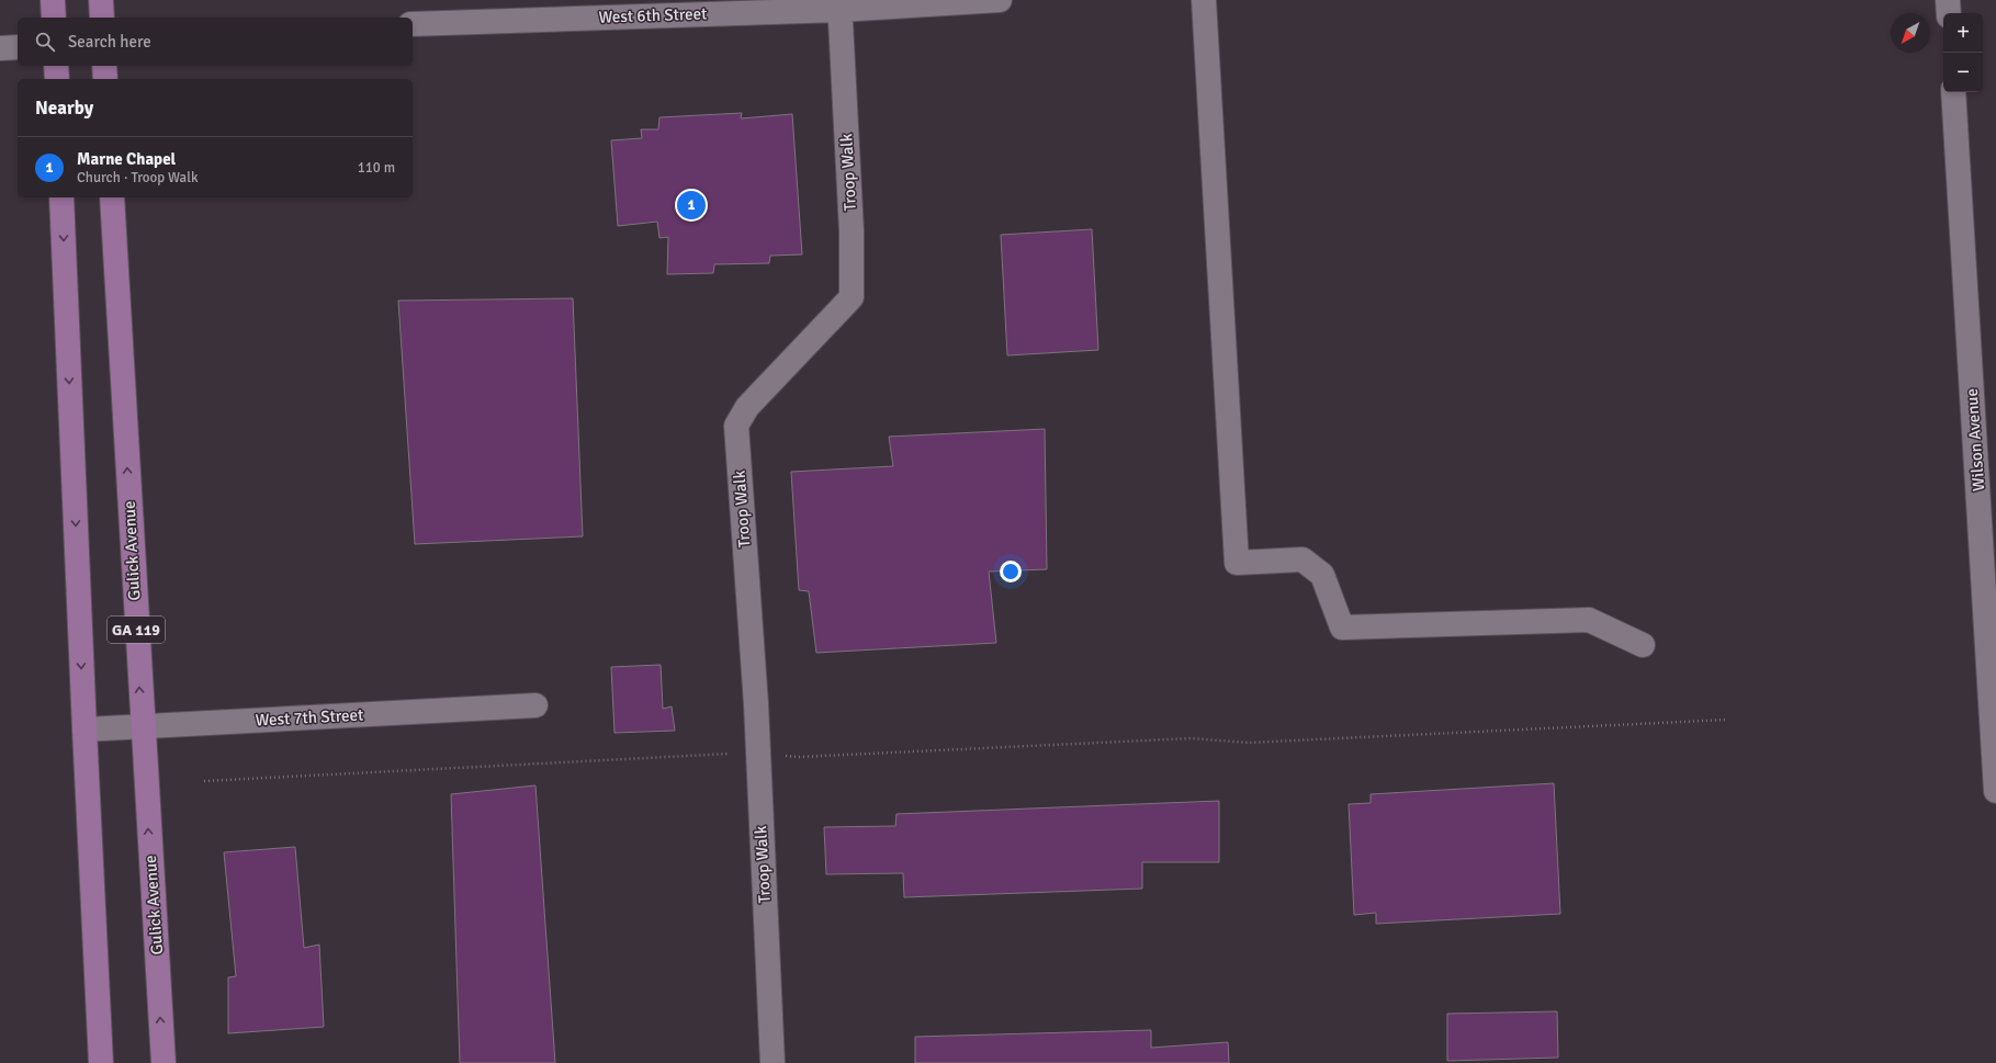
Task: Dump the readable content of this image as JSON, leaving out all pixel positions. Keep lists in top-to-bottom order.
{
  "streets": {
    "main road": ["Gulick Avenue", "GA 119"],
    "street": [
      "West 6th Street",
      "Troop Walk",
      "Wilson Avenue",
      "West 7th Street"
    ]
  },
  "crossings": [
    ["West 6th Street", "Troop Walk"],
    ["Gulick Avenue", "West 7th Street"]
  ],
  "north": "bottom left",
  "page": {
    "map_buttons": ["+", "−"],
    "search": "Search here",
    "heading": "Nearby",
    "list": [
      {
        "mark": "1",
        "name": "Marne Chapel",
        "note": "Church · Troop Walk",
        "value": "110 m"
      }
    ],
    "pins": "1"
  }
}
